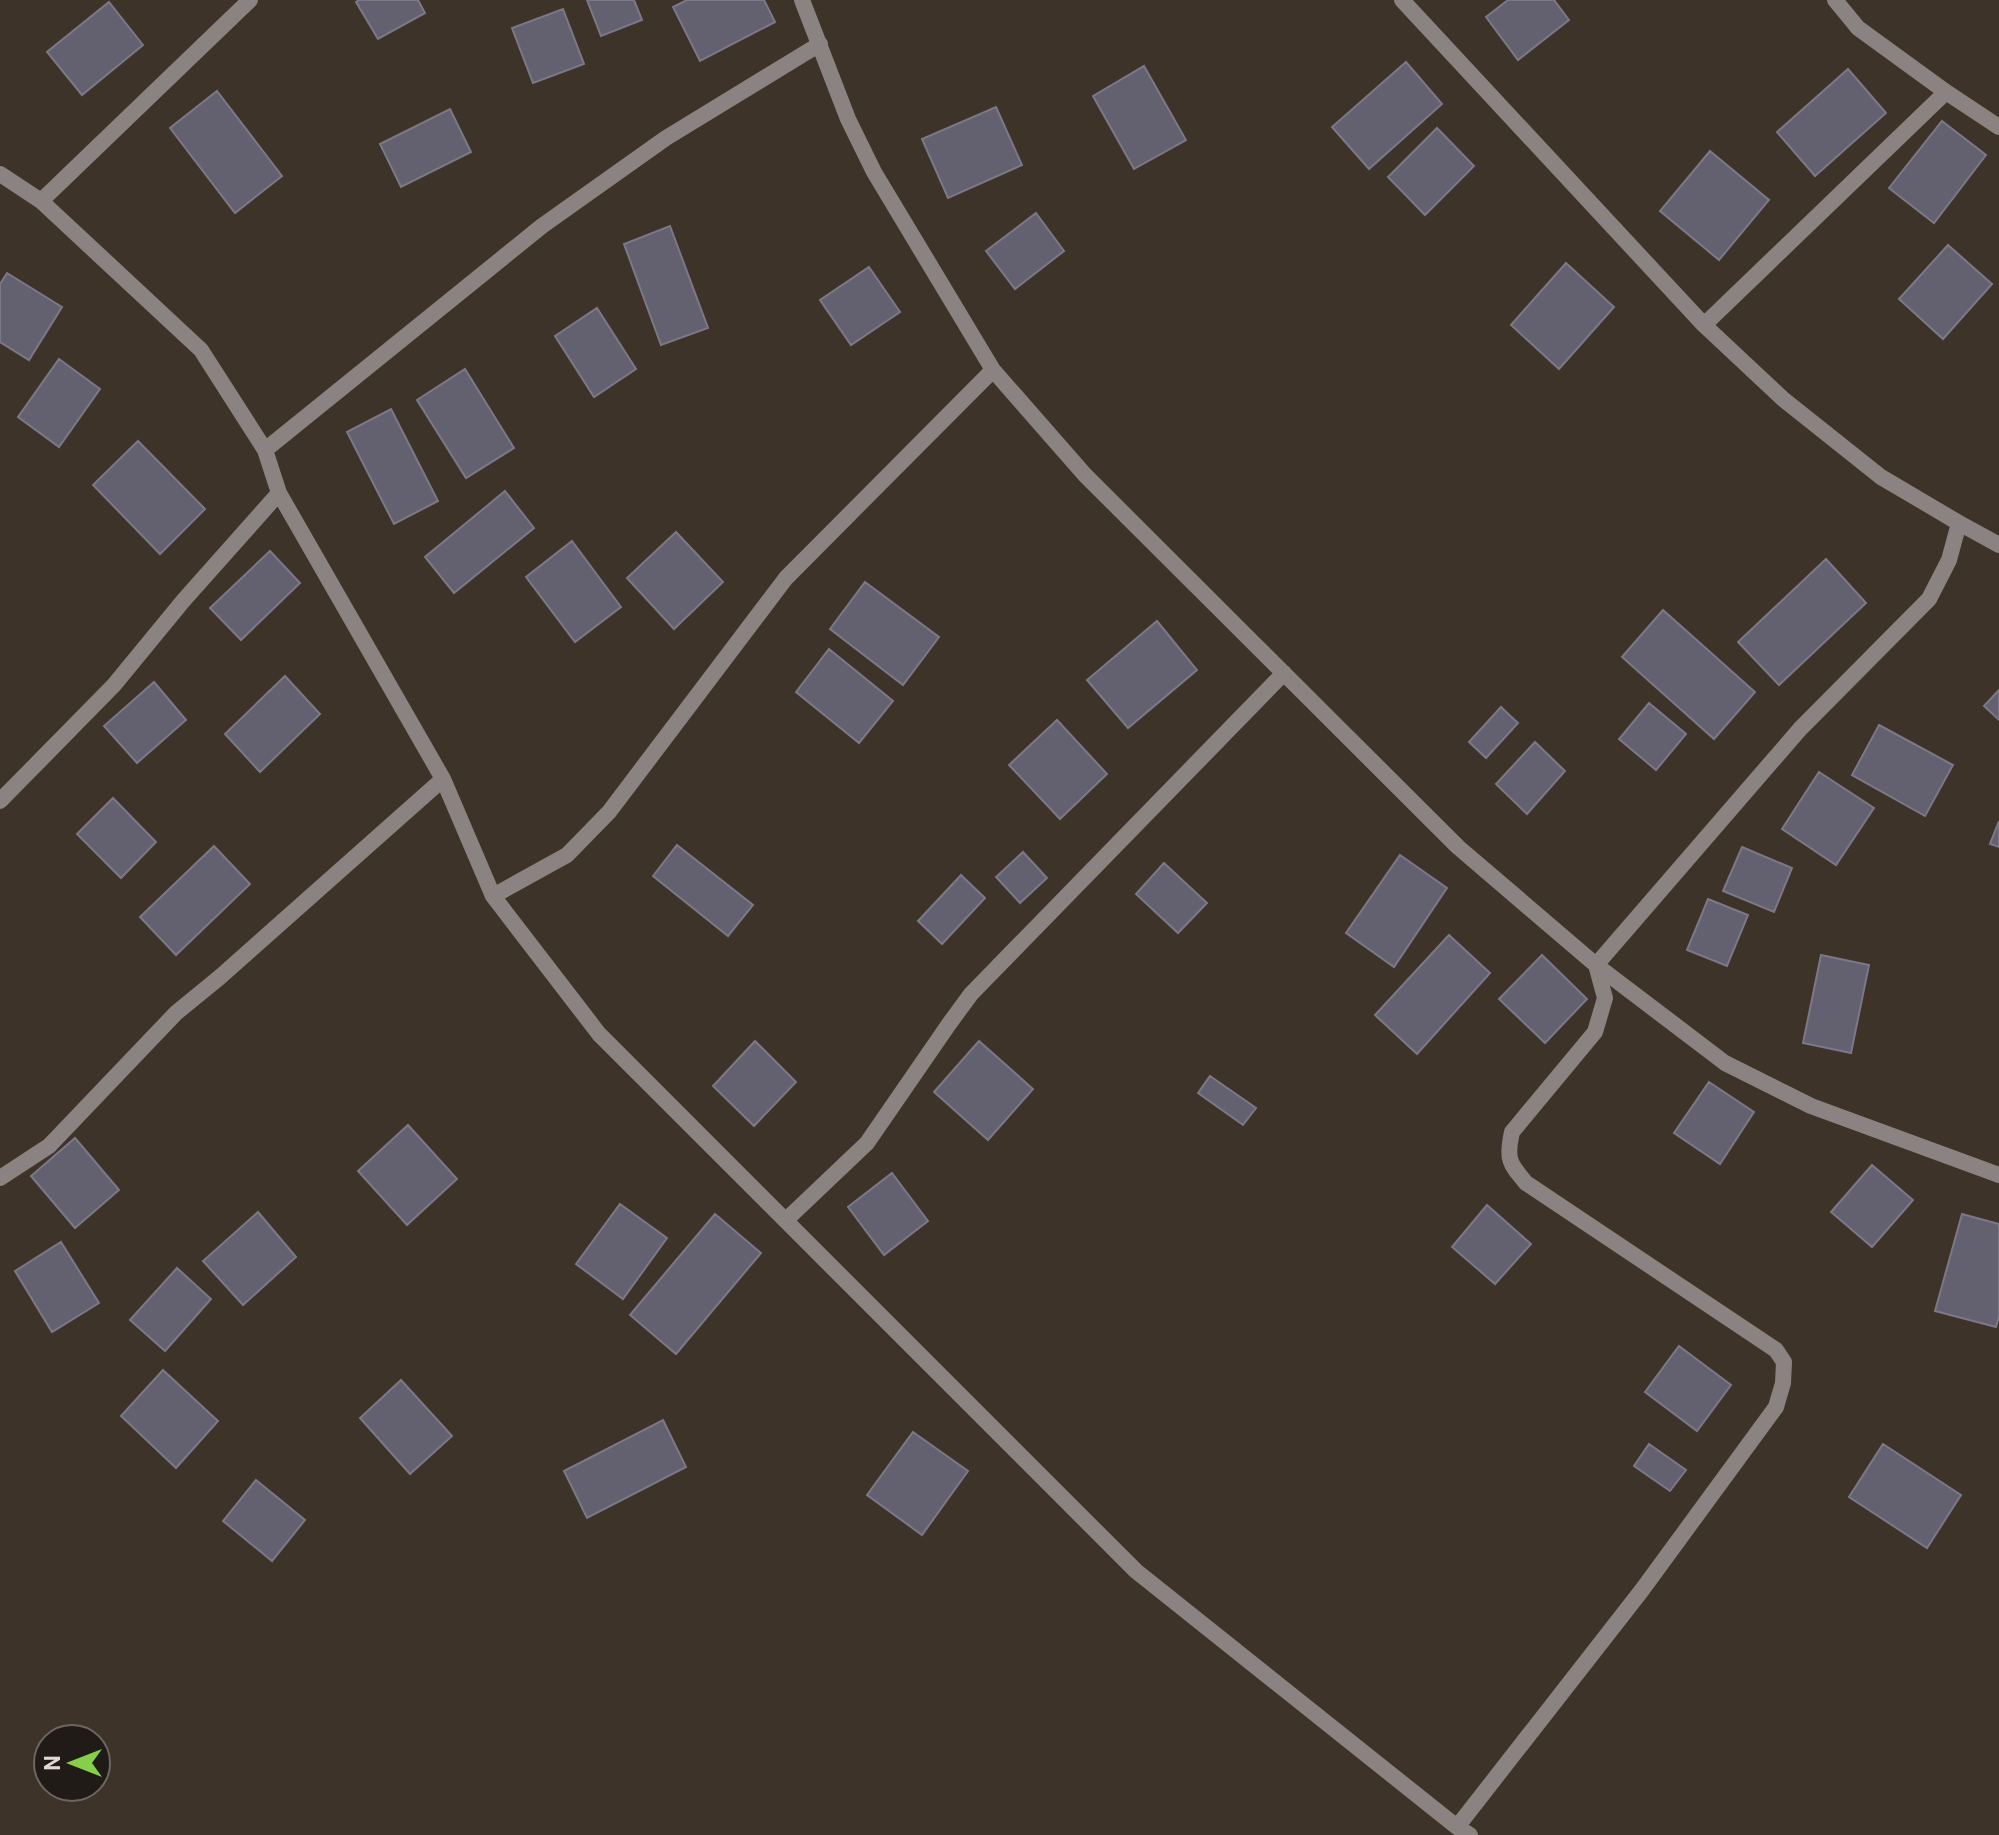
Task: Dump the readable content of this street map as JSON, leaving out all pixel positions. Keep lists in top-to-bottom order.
{
  "north": "left"
}
